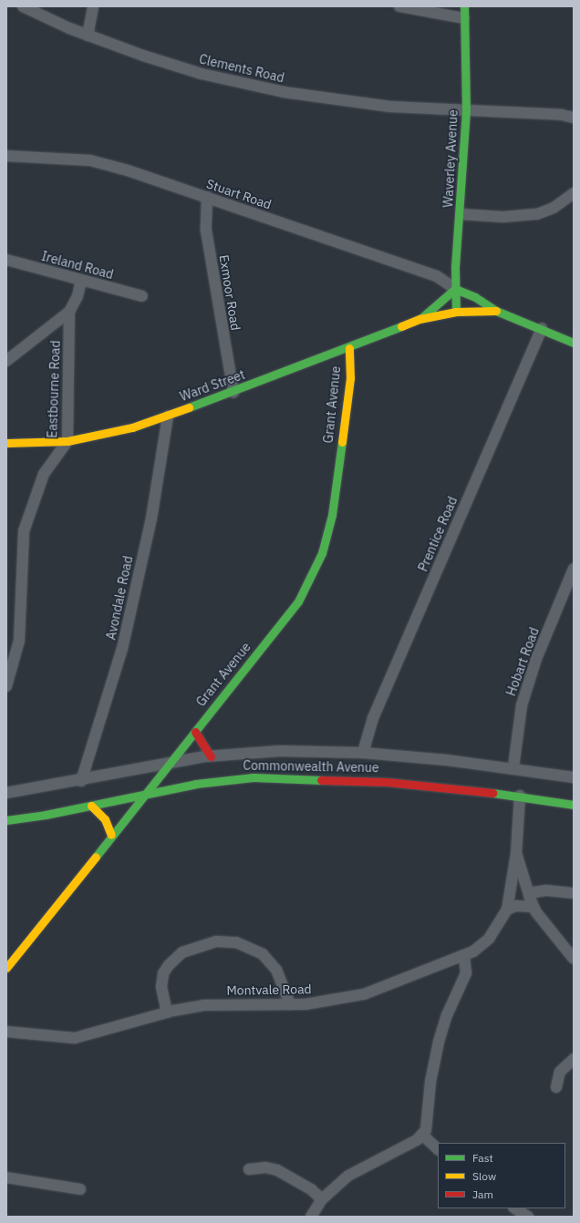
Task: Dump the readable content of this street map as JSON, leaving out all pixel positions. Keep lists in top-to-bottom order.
{
  "streets": {
    "street": [
      "Clements Road",
      "Waverley Avenue",
      "Stuart Road",
      "Ireland Road",
      "Exmoor Road",
      "Ward Street",
      "Eastbourne Road",
      "Grant Avenue",
      "Prentice Road",
      "Avondale Road",
      "Hobart Road",
      "Commonwealth Avenue",
      "Montvale Road"
    ]
  },
  "crossings": [
    ["Clements Road", "Waverley Avenue"],
    ["Waverley Avenue", "Stuart Road"],
    ["Waverley Avenue", "Ward Street"],
    ["Stuart Road", "Exmoor Road"],
    ["Stuart Road", "Ward Street"],
    ["Ireland Road", "Eastbourne Road"],
    ["Exmoor Road", "Ward Street"],
    ["Ward Street", "Eastbourne Road"],
    ["Ward Street", "Grant Avenue"],
    ["Ward Street", "Prentice Road"],
    ["Ward Street", "Avondale Road"],
    ["Grant Avenue", "Commonwealth Avenue"],
    ["Prentice Road", "Commonwealth Avenue"],
    ["Avondale Road", "Commonwealth Avenue"],
    ["Hobart Road", "Commonwealth Avenue"]
  ],
  "legend": ["Fast", "Slow", "Jam"]
}
